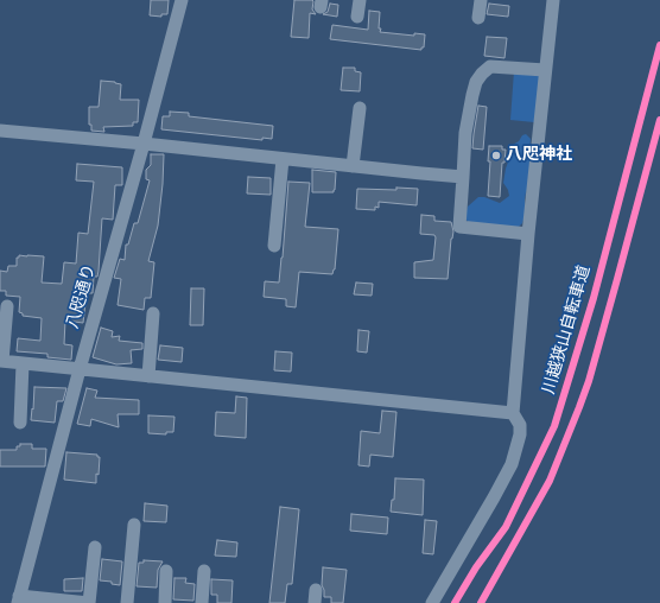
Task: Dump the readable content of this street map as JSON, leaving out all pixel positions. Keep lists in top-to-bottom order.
{
  "streets": {
    "street": ["八咫通り"],
    "cycle path": ["川越狭山自転車道"]
  },
  "places": ["八咫神社"]
}
